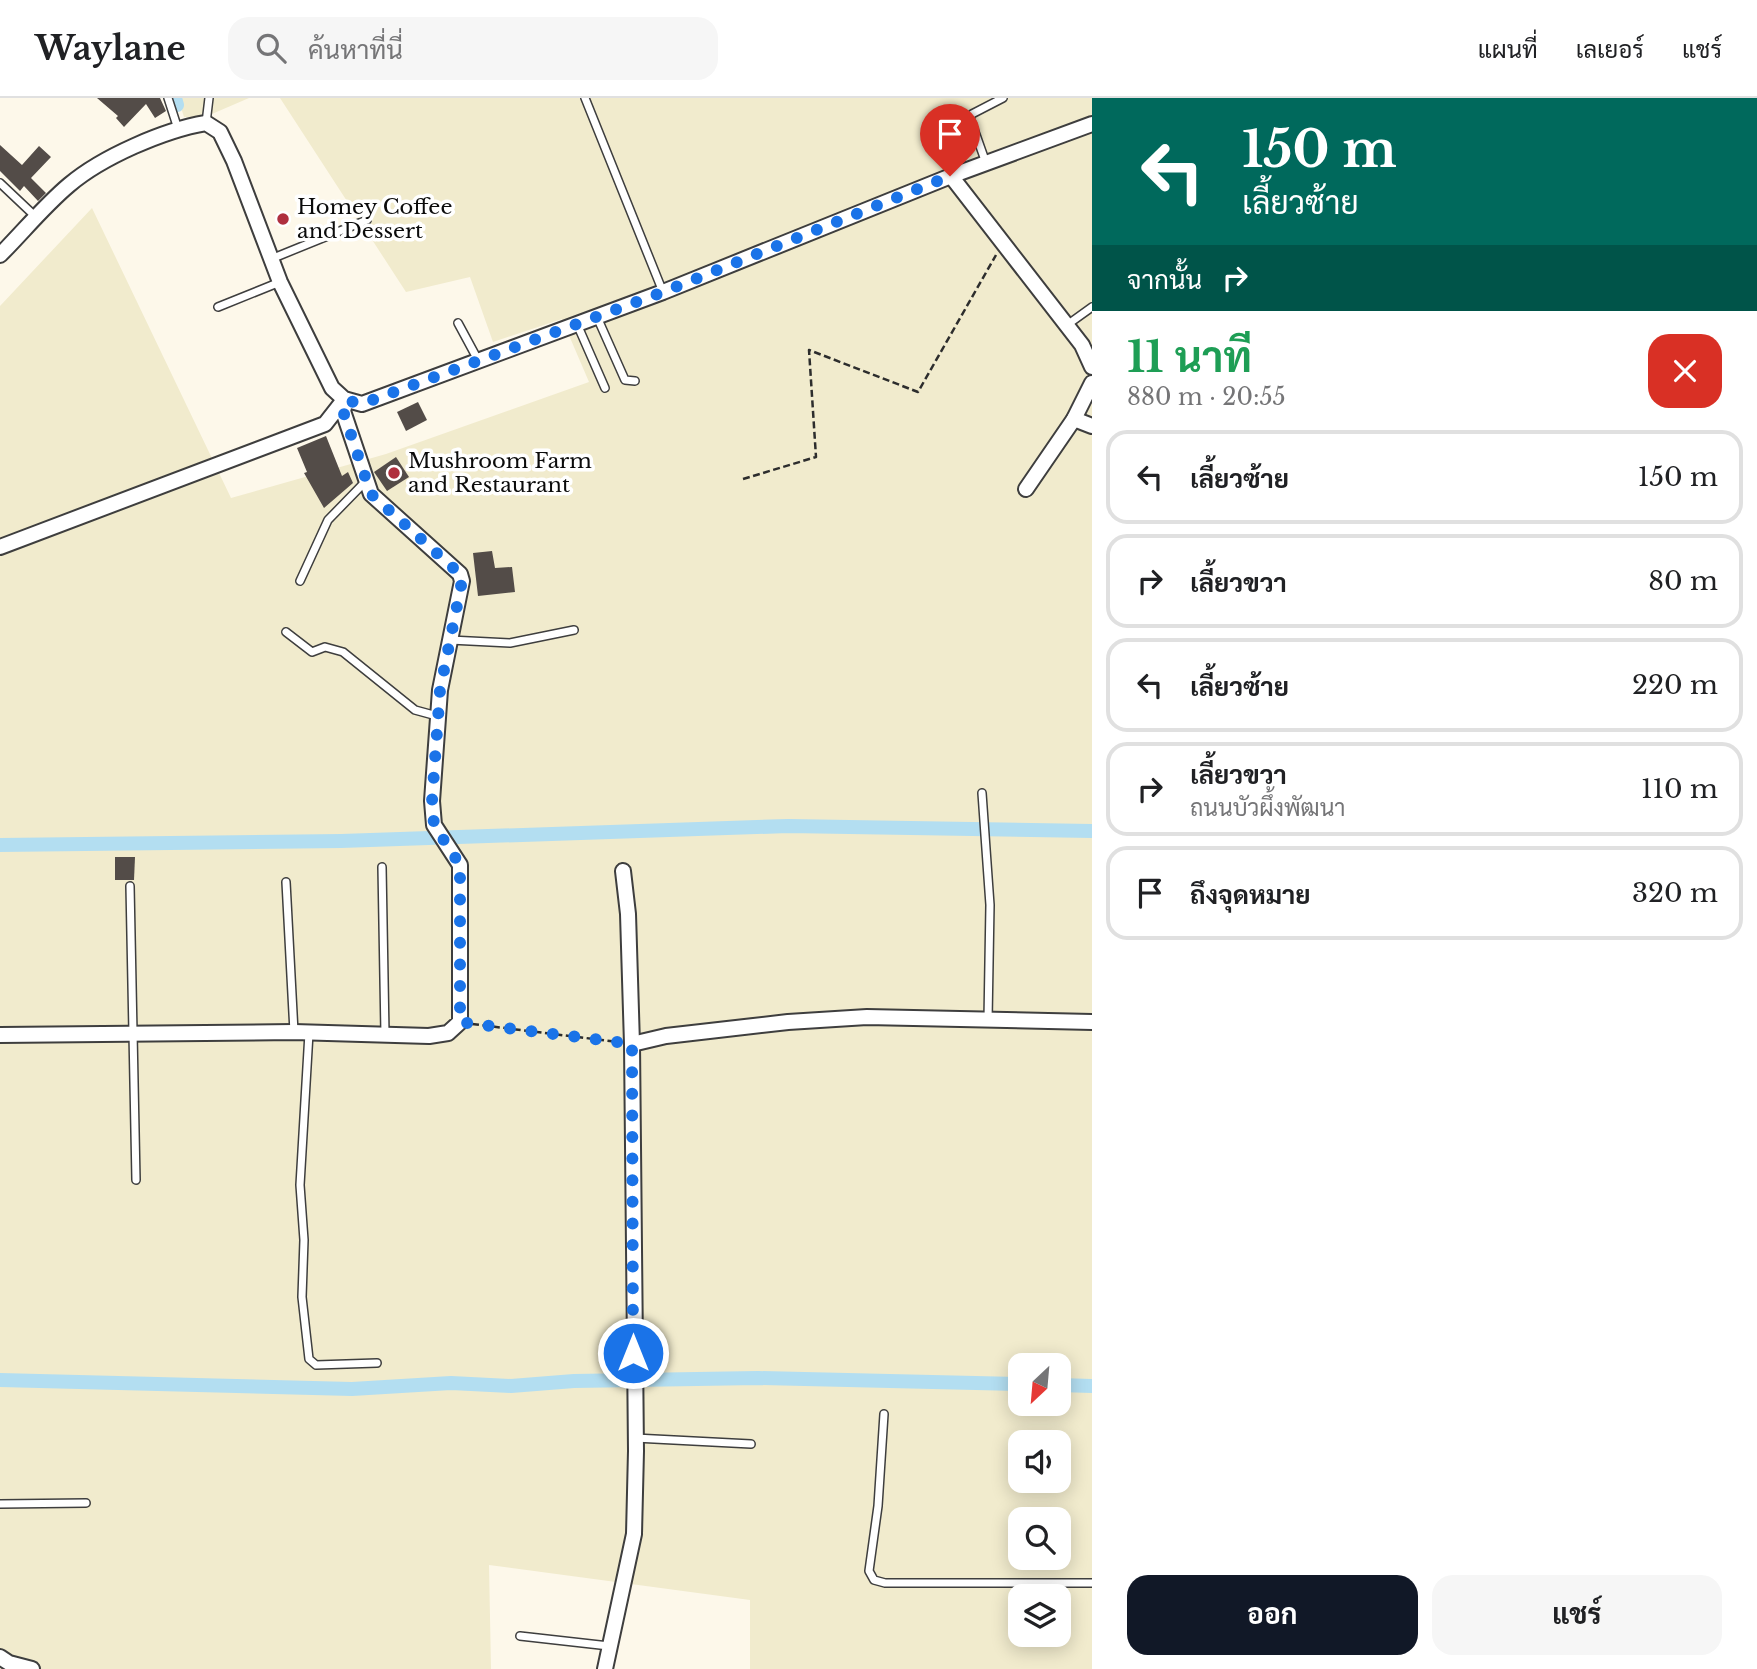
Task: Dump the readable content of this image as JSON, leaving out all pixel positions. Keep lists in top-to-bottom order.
{
  "places": ["Homey Coffee and Dessert", "Mushroom Farm and Restaurant"],
  "north": "bottom left",
  "page": {
    "header": "Waylane",
    "search": "ค้นหาที่นี่",
    "nav": ["แผนที่", "เลเยอร์", "แชร์"],
    "turn": ["150 m", "เลี้ยวซ้าย"],
    "then": "จากนั้น",
    "heading": ["11 นาที", "880 m · 20:55"],
    "list": [
      {
        "name": "เลี้ยวซ้าย",
        "value": "150 m"
      },
      {
        "name": "เลี้ยวขวา",
        "value": "80 m"
      },
      {
        "name": "เลี้ยวซ้าย",
        "value": "220 m"
      },
      {
        "name": "เลี้ยวขวา",
        "note": "ถนนบัวผึ้งพัฒนา",
        "value": "110 m"
      },
      {
        "name": "ถึงจุดหมาย",
        "value": "320 m"
      }
    ],
    "buttons": ["ออก", "แชร์"]
  }
}
